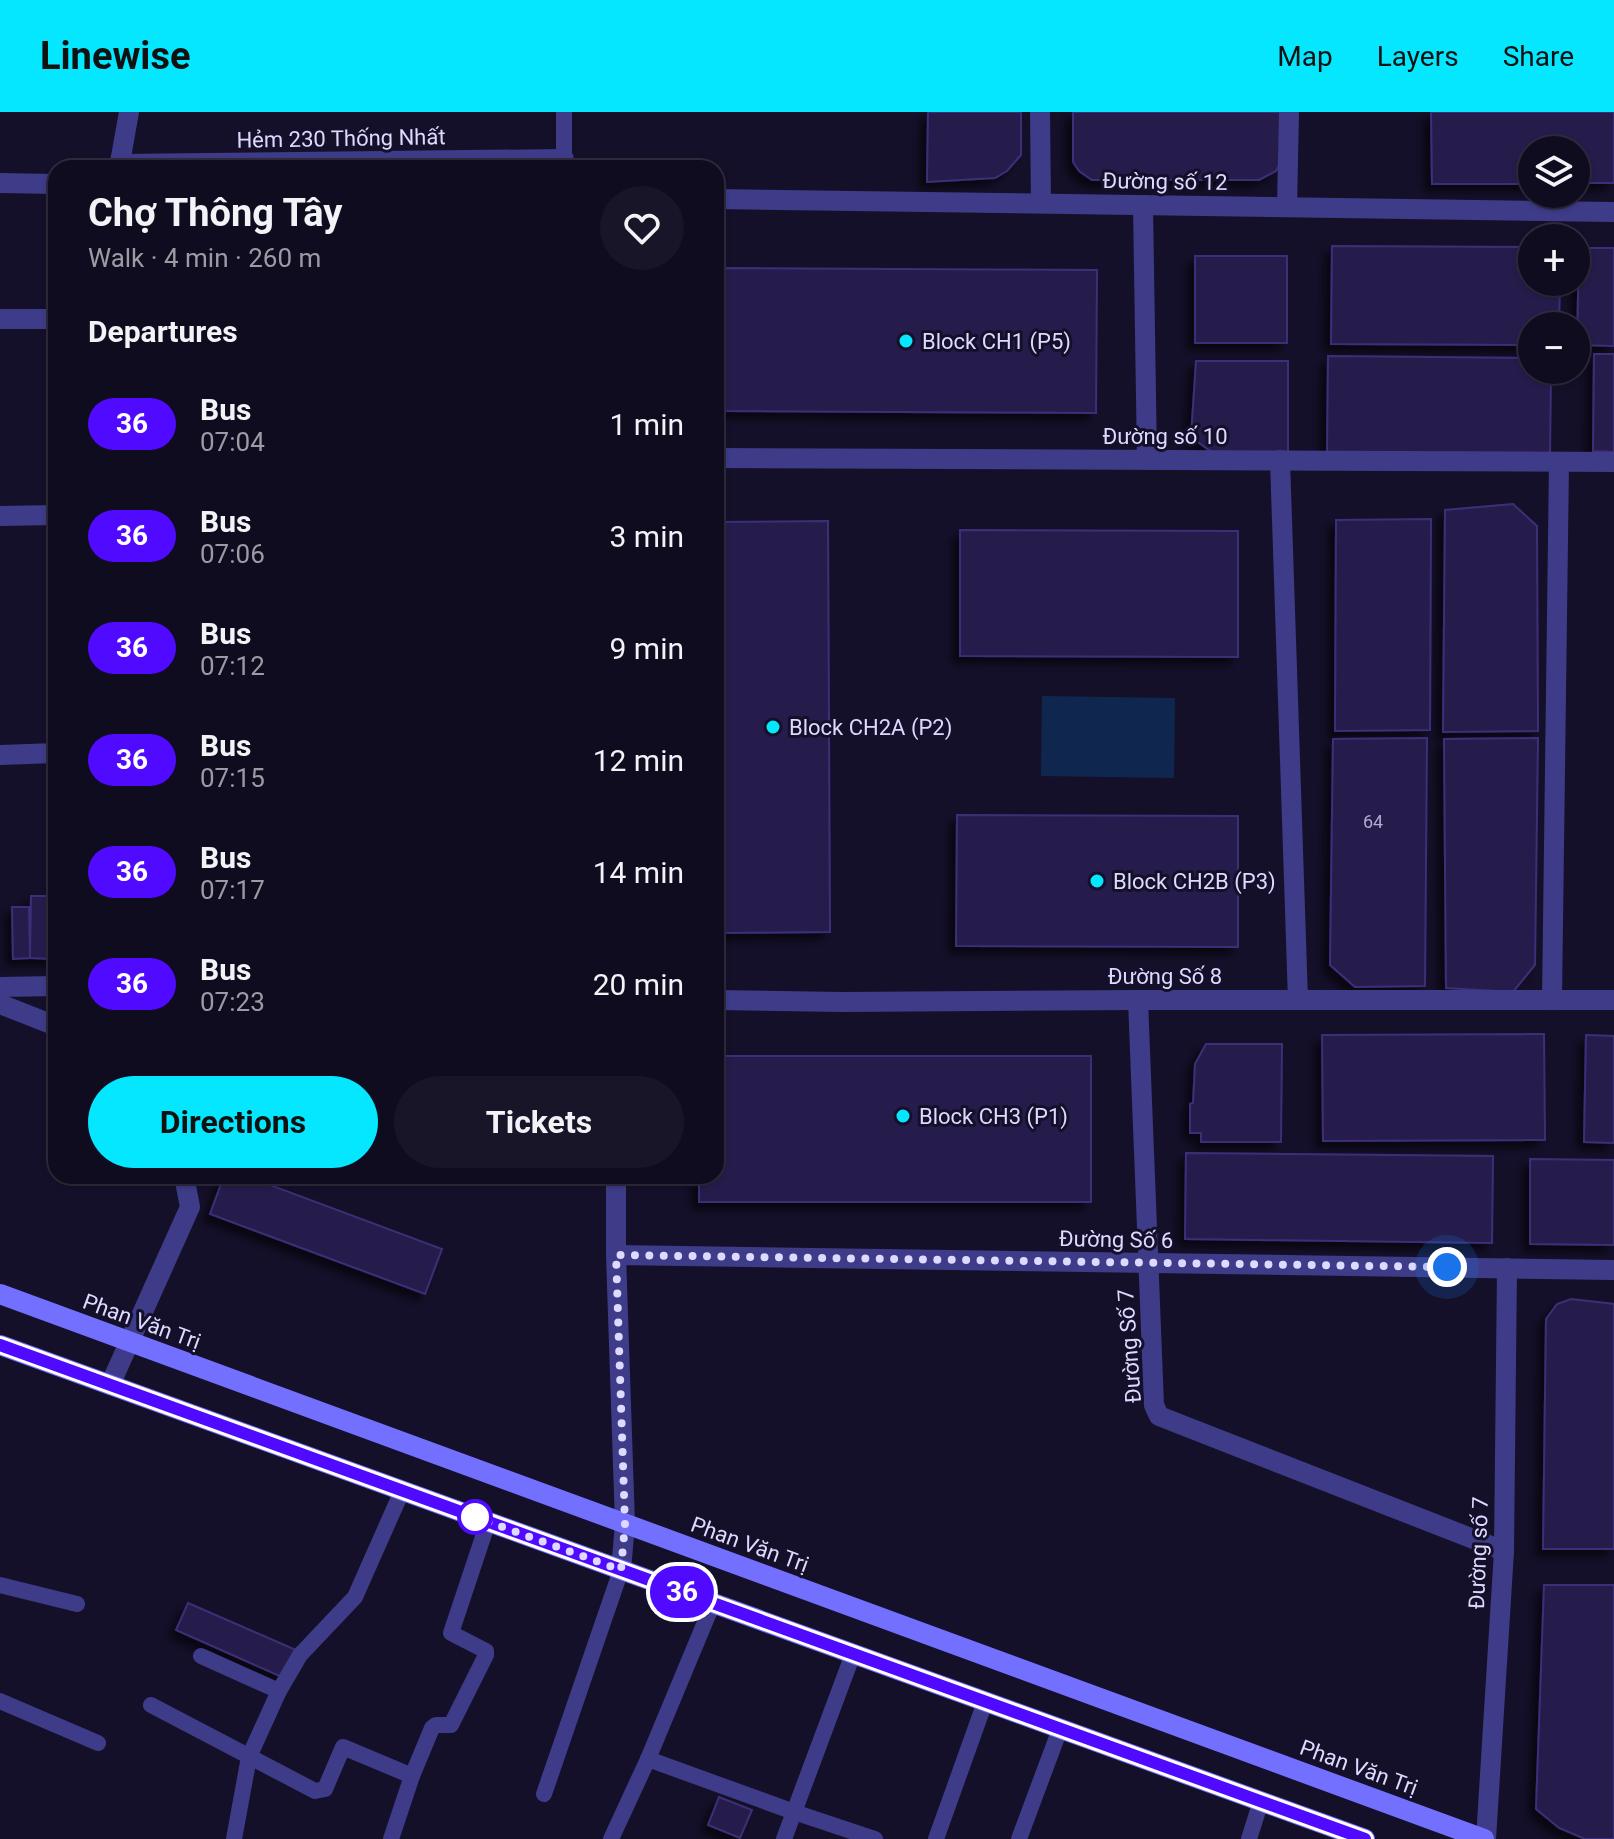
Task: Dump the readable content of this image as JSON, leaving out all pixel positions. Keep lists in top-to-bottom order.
{
  "streets": {
    "main road": ["Phan Văn Trị"],
    "street": [
      "Đường số 12",
      "Đường số 10",
      "Đường Số 8",
      "Đường Số 6",
      "Đường Số 7",
      "Đường số 7"
    ]
  },
  "crossings": [
    ["Đường Số 8", "Đường Số 7"],
    ["Đường Số 6", "Đường Số 7"],
    ["Đường Số 6", "Đường số 7"],
    ["Phan Văn Trị", "Đường số 7"],
    ["Đường Số 7", "Đường số 7"]
  ],
  "places": [
    "Block CH1 (P5)",
    "Block CH2A (P2)",
    "Block CH2B (P3)",
    "Block CH3 (P1)"
  ],
  "lines": ["bus line 36"],
  "house_numbers": ["64"],
  "page": {
    "header": "Linewise",
    "nav": ["Map", "Layers", "Share"],
    "on_map": "36",
    "map_buttons": ["+", "−"],
    "heading": [
      ["Chợ Thông Tây", "Walk · 4 min · 260 m"],
      "Departures"
    ],
    "list": [
      {
        "mark": "36",
        "name": "Bus",
        "note": "07:04",
        "value": "1 min"
      },
      {
        "mark": "36",
        "name": "Bus",
        "note": "07:06",
        "value": "3 min"
      },
      {
        "mark": "36",
        "name": "Bus",
        "note": "07:12",
        "value": "9 min"
      },
      {
        "mark": "36",
        "name": "Bus",
        "note": "07:15",
        "value": "12 min"
      },
      {
        "mark": "36",
        "name": "Bus",
        "note": "07:17",
        "value": "14 min"
      },
      {
        "mark": "36",
        "name": "Bus",
        "note": "07:23",
        "value": "20 min"
      }
    ],
    "buttons": ["Directions", "Tickets"]
  }
}
